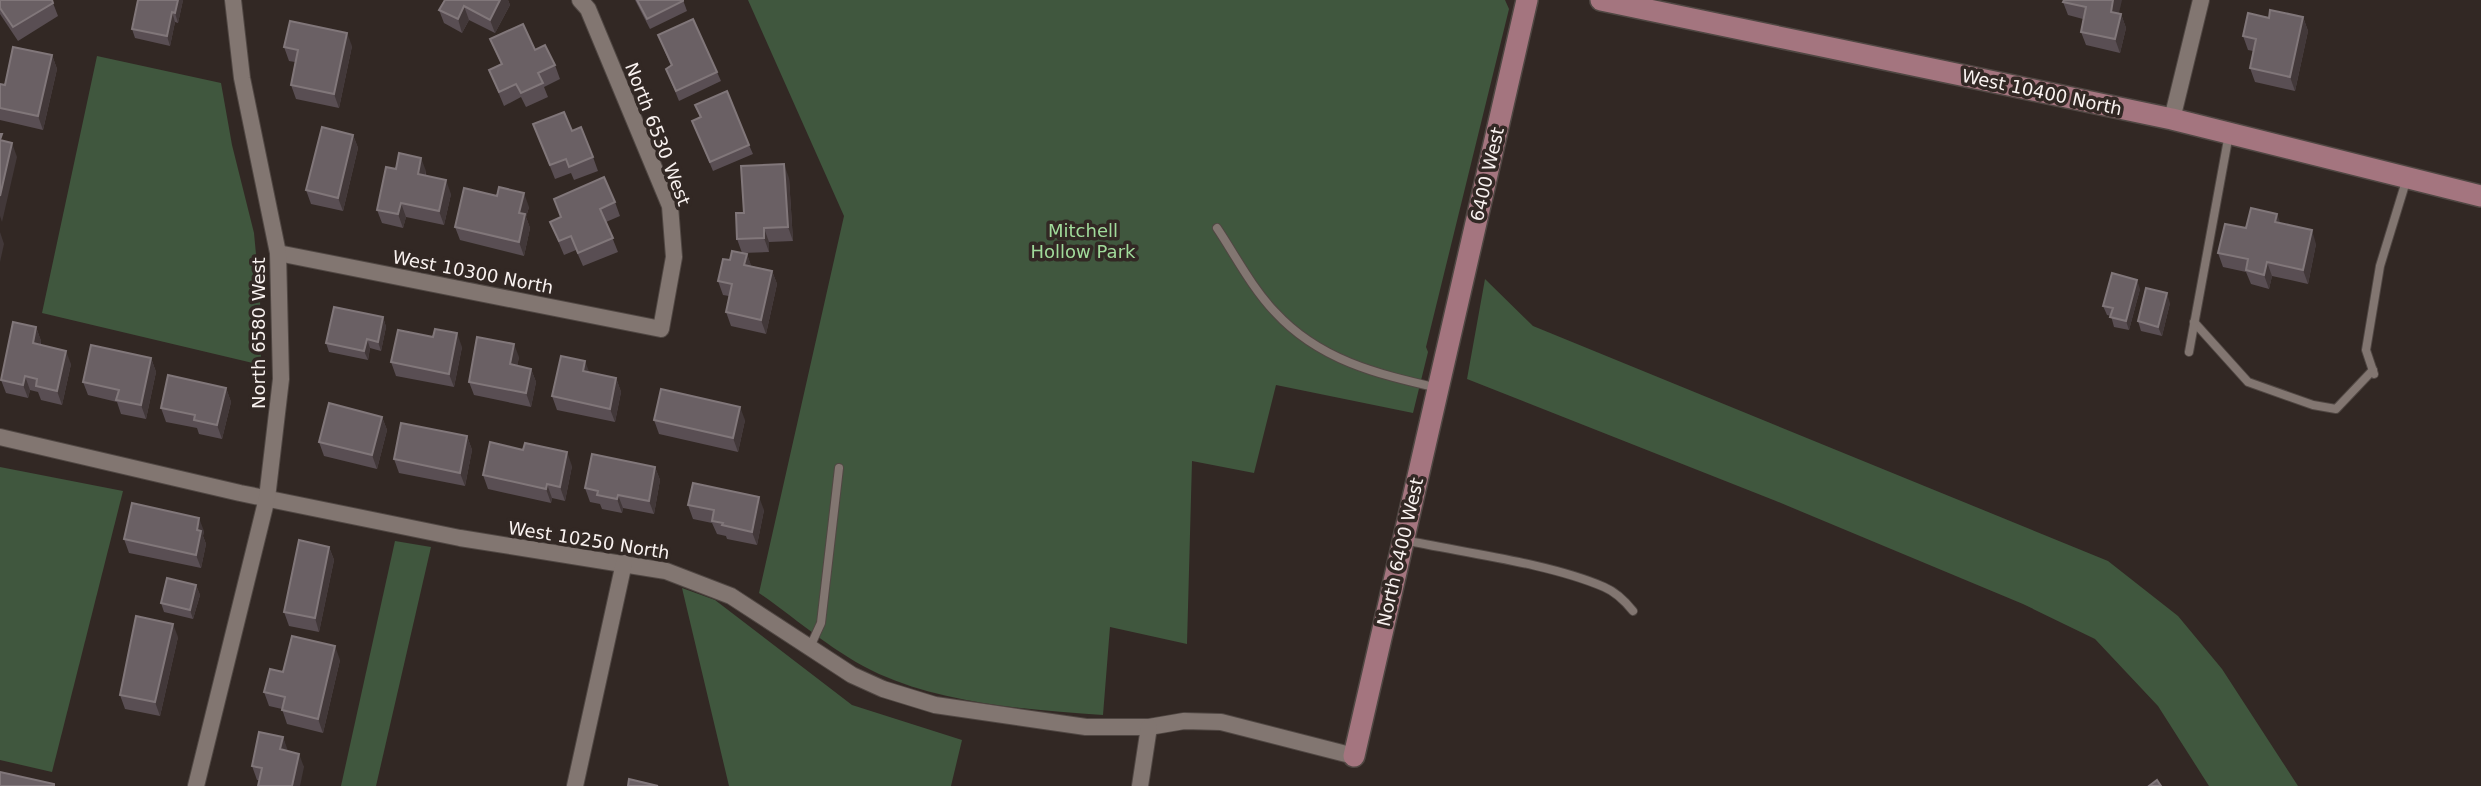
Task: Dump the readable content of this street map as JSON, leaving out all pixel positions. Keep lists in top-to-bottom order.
{
  "streets": {
    "street": [
      "West 10400 North",
      "North 6530 West",
      "6400 West",
      "West 10300 North",
      "North 6580 West",
      "West 10250 North",
      "North 6400 West"
    ]
  },
  "crossings": [
    ["North 6530 West", "West 10300 North"],
    ["6400 West", "North 6400 West"],
    ["West 10300 North", "North 6580 West"],
    ["North 6580 West", "West 10250 North"],
    ["West 10250 North", "North 6400 West"]
  ],
  "parks": ["Mitchell Hollow Park"]
}
